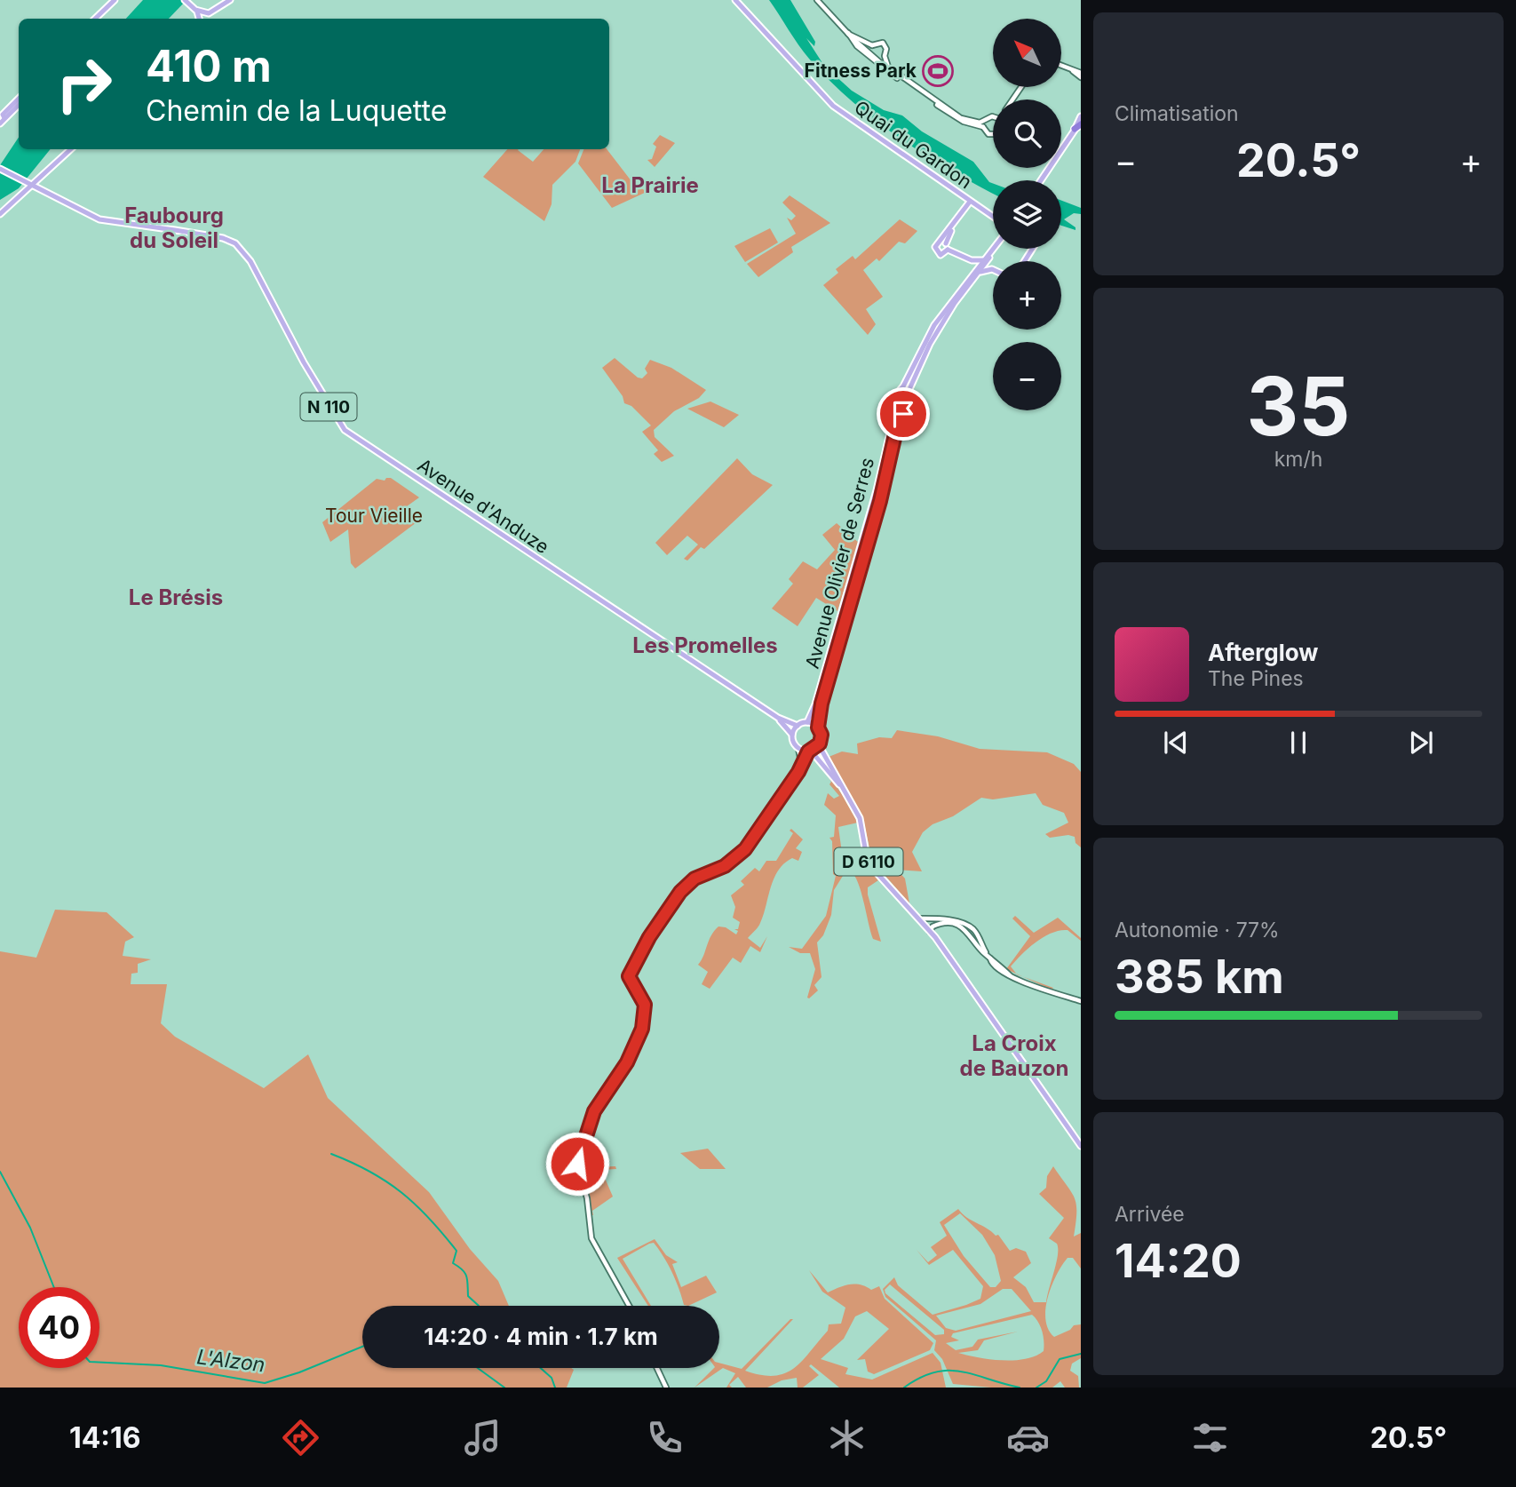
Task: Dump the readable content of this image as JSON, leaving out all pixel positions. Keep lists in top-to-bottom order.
{
  "streets": {
    "main road": [
      "Quai du Gardon",
      "N 110",
      "Avenue d'Anduze",
      "Avenue Olivier de Serres",
      "D 6110"
    ]
  },
  "crossings": [
    ["Avenue d'Anduze", "Avenue Olivier de Serres"],
    ["Avenue d'Anduze", "D 6110"],
    ["Avenue Olivier de Serres", "D 6110"]
  ],
  "districts": [
    "La Prairie",
    "Faubourg du Soleil",
    "Le Brésis",
    "Les Promelles",
    "La Croix de Bauzon"
  ],
  "water": ["L'Alzon"],
  "parks": ["Tour Vieille"],
  "places": {
    "sports": ["Fitness Park"]
  },
  "north": "top left",
  "page": {
    "tile": [
      "Climatisation",
      ["35", "km/h"],
      ["Autonomie · 77%", "385 km"],
      ["Arrivée", "14:20"]
    ],
    "map_buttons": ["+", "−"],
    "turn": ["410 m", "Chemin de la Luquette"],
    "heat": ["−", "20.5°", "+"],
    "song": ["Afterglow", "The Pines"],
    "limit": "40",
    "trip": "14:20 · 4 min · 1.7 km",
    "tabs": ["14:16", "20.5°"]
  }
}
